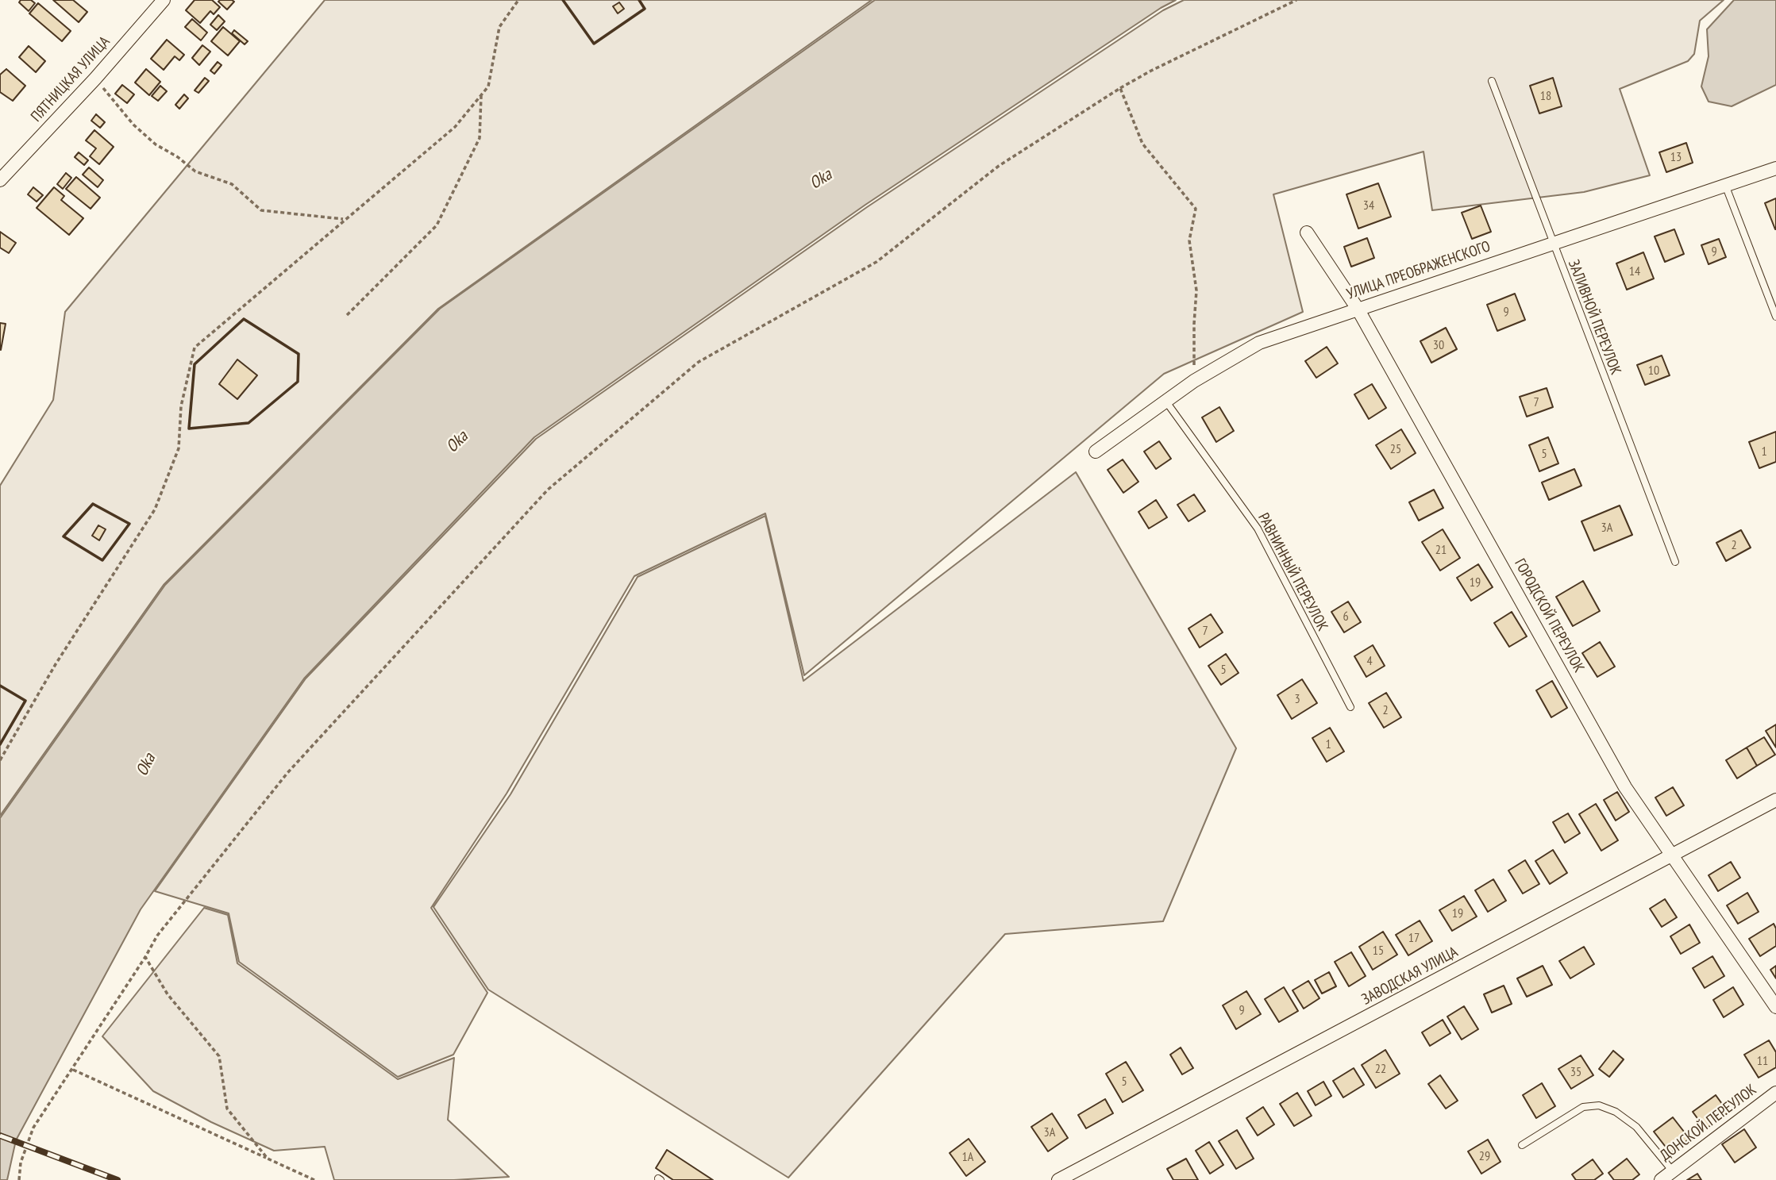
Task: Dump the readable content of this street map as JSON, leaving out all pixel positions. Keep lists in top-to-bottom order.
{
  "streets": {
    "street": [
      "ПЯТНИЦКАЯ УЛИЦА",
      "УЛИЦА ПРЕОБРАЖЕНСКОГО",
      "ГОРОДСКОЙ ПЕРЕУЛОК",
      "ЗАВОДСКАЯ УЛИЦА",
      "ДОНСКОЙ ПЕРЕУЛОК"
    ],
    "lane": ["ЗАЛИВНОЙ ПЕРЕУЛОК", "РАВНИННЫЙ ПЕРЕУЛОК"]
  },
  "crossings": [
    ["УЛИЦА ПРЕОБРАЖЕНСКОГО", "ЗАЛИВНОЙ ПЕРЕУЛОК"],
    ["УЛИЦА ПРЕОБРАЖЕНСКОГО", "РАВНИННЫЙ ПЕРЕУЛОК"],
    ["УЛИЦА ПРЕОБРАЖЕНСКОГО", "ГОРОДСКОЙ ПЕРЕУЛОК"],
    ["ГОРОДСКОЙ ПЕРЕУЛОК", "ЗАВОДСКАЯ УЛИЦА"]
  ],
  "water": ["Oka"],
  "house_numbers": [
    "18",
    "13",
    "34",
    "9",
    "14",
    "9",
    "30",
    "10",
    "7",
    "25",
    "1",
    "5",
    "3А",
    "2",
    "21",
    "19",
    "6",
    "7",
    "4",
    "5",
    "3",
    "2",
    "1",
    "19",
    "17",
    "15",
    "9",
    "11",
    "22",
    "35",
    "5",
    "3А",
    "29",
    "1А"
  ]
}
